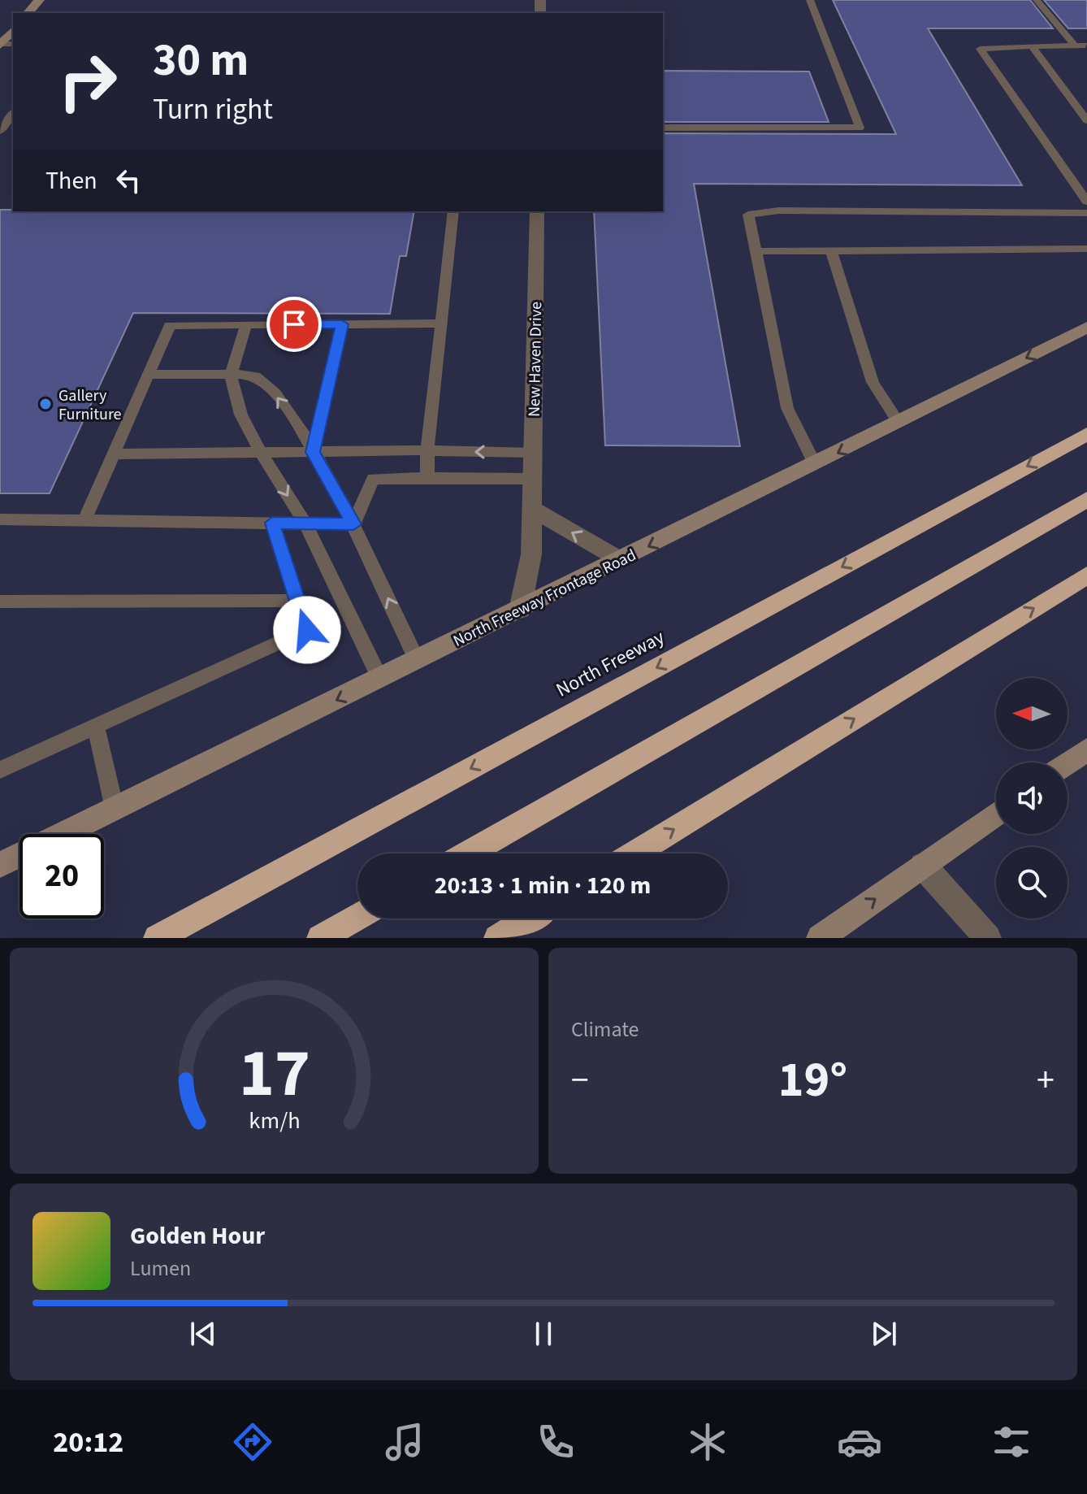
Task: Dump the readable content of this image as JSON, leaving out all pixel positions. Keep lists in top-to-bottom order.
{
  "streets": {
    "highway": ["North Freeway"],
    "main road": ["North Freeway Frontage Road"],
    "street": ["New Haven Drive"]
  },
  "crossings": [
    ["New Haven Drive", "North Freeway Frontage Road"]
  ],
  "one_way": ["North Freeway Frontage Road"],
  "places": ["Gallery Furniture"],
  "north": "left",
  "page": {
    "turn": ["30 m", "Turn right"],
    "then": "Then",
    "limit": "20",
    "trip": "20:13 · 1 min · 120 m",
    "tile": "Climate",
    "heat": ["−", "19°", "+"],
    "song": ["Golden Hour", "Lumen"],
    "tabs": "20:12",
    "gauge": ["17", "km/h"]
  }
}
